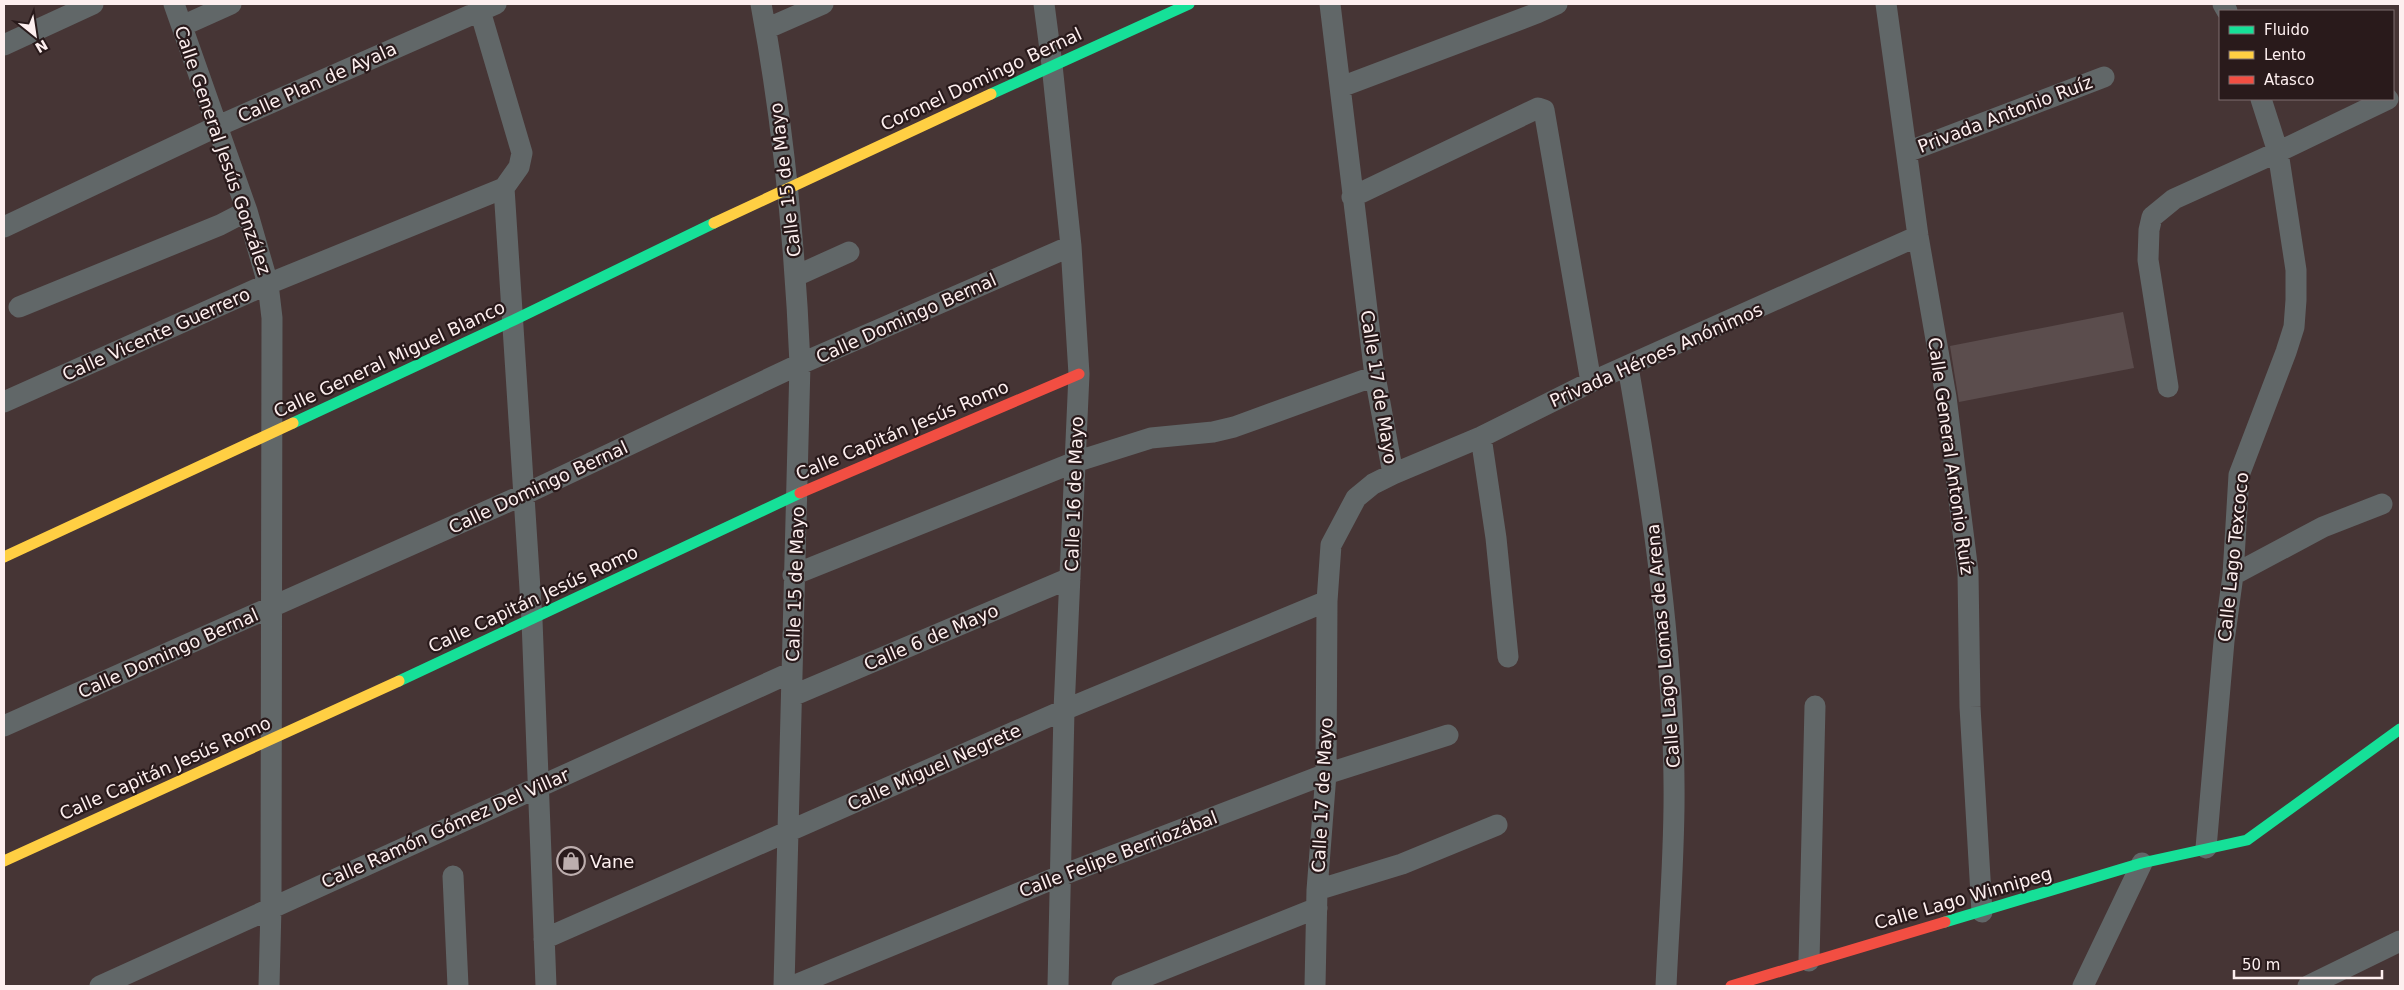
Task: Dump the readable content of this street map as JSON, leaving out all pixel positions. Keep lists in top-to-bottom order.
{
  "streets": {
    "street": [
      "Coronel Domingo Bernal",
      "Calle Plan de Ayala",
      "Privada Antonio Ruíz",
      "Calle General Jesús González",
      "Calle 15 de Mayo",
      "Calle Domingo Bernal",
      "Calle Vicente Guerrero",
      "Privada Héroes Anónimos",
      "Calle General Miguel Blanco",
      "Calle 17 de Mayo",
      "Calle Capitán Jesús Romo",
      "Calle General Antonio Ruíz",
      "Calle 16 de Mayo",
      "Calle Lago Texcoco",
      "Calle 6 de Mayo",
      "Calle Lago Lomas de Arena",
      "Calle Miguel Negrete",
      "Calle Ramón Gómez Del Villar",
      "Calle Felipe Berriozábal",
      "Calle Lago Winnipeg"
    ]
  },
  "crossings": [
    ["Coronel Domingo Bernal", "Calle 15 de Mayo"],
    ["Coronel Domingo Bernal", "Calle General Miguel Blanco"],
    ["Coronel Domingo Bernal", "Calle 16 de Mayo"],
    ["Calle Plan de Ayala", "Calle General Jesús González"],
    ["Privada Antonio Ruíz", "Calle General Antonio Ruíz"],
    ["Calle General Jesús González", "Calle Domingo Bernal"],
    ["Calle General Jesús González", "Calle Vicente Guerrero"],
    ["Calle General Jesús González", "Calle General Miguel Blanco"],
    ["Calle General Jesús González", "Calle Capitán Jesús Romo"],
    ["Calle General Jesús González", "Calle Ramón Gómez Del Villar"],
    ["Calle 15 de Mayo", "Calle Domingo Bernal"],
    ["Calle 15 de Mayo", "Calle General Miguel Blanco"],
    ["Calle 15 de Mayo", "Calle Capitán Jesús Romo"],
    ["Calle 15 de Mayo", "Calle 6 de Mayo"],
    ["Calle 15 de Mayo", "Calle Miguel Negrete"],
    ["Calle 15 de Mayo", "Calle Ramón Gómez Del Villar"],
    ["Calle Domingo Bernal", "Calle 16 de Mayo"],
    ["Privada Héroes Anónimos", "Calle 17 de Mayo"],
    ["Privada Héroes Anónimos", "Calle General Antonio Ruíz"],
    ["Privada Héroes Anónimos", "Calle Lago Lomas de Arena"],
    ["Calle 17 de Mayo", "Calle Miguel Negrete"],
    ["Calle 17 de Mayo", "Calle Felipe Berriozábal"],
    ["Calle Capitán Jesús Romo", "Calle 16 de Mayo"],
    ["Calle General Antonio Ruíz", "Calle Lago Winnipeg"],
    ["Calle 16 de Mayo", "Calle 6 de Mayo"],
    ["Calle 16 de Mayo", "Calle Miguel Negrete"],
    ["Calle 16 de Mayo", "Calle Felipe Berriozábal"],
    ["Calle Lago Texcoco", "Calle Lago Winnipeg"]
  ],
  "places": {
    "shop": ["Vane"]
  },
  "legend": ["Fluido", "Lento", "Atasco"],
  "scale_bar": "50 m",
  "north": "bottom right"
}
